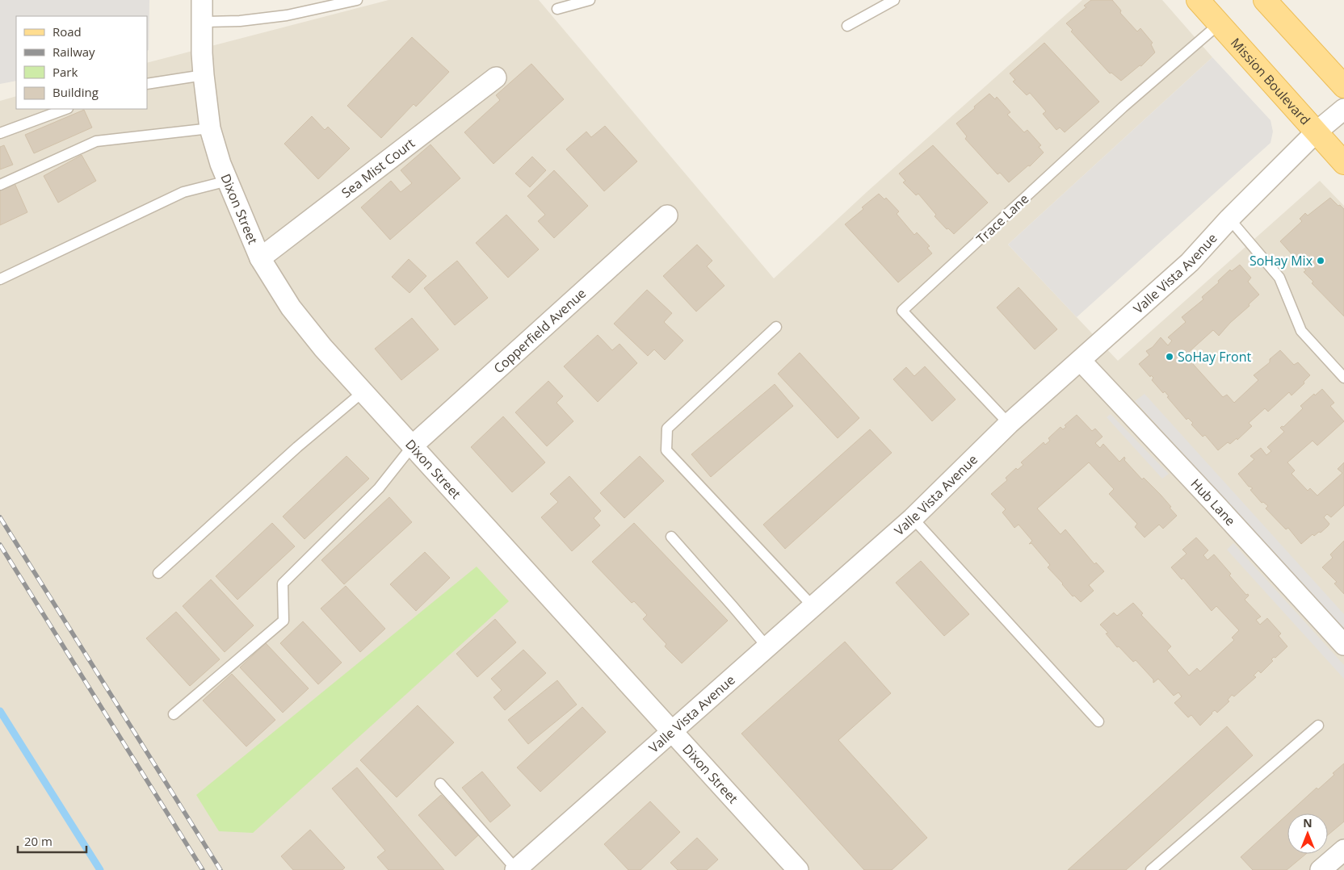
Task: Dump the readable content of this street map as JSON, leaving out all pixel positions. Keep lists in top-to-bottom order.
{
  "streets": {
    "main road": ["Mission Boulevard"],
    "street": [
      "Sea Mist Court",
      "Dixon Street",
      "Valle Vista Avenue",
      "Copperfield Avenue",
      "Hub Lane"
    ],
    "lane": ["Trace Lane"]
  },
  "crossings": [
    ["Mission Boulevard", "Trace Lane"],
    ["Mission Boulevard", "Valle Vista Avenue"],
    ["Sea Mist Court", "Dixon Street"],
    ["Dixon Street", "Valle Vista Avenue"],
    ["Dixon Street", "Copperfield Avenue"],
    ["Trace Lane", "Valle Vista Avenue"],
    ["Valle Vista Avenue", "Hub Lane"]
  ],
  "places": ["SoHay Mix", "SoHay Front"],
  "legend": [
    "Road",
    "Railway",
    "Park",
    "Building"
  ],
  "scale_bar": "20 m",
  "north": "top"
}
